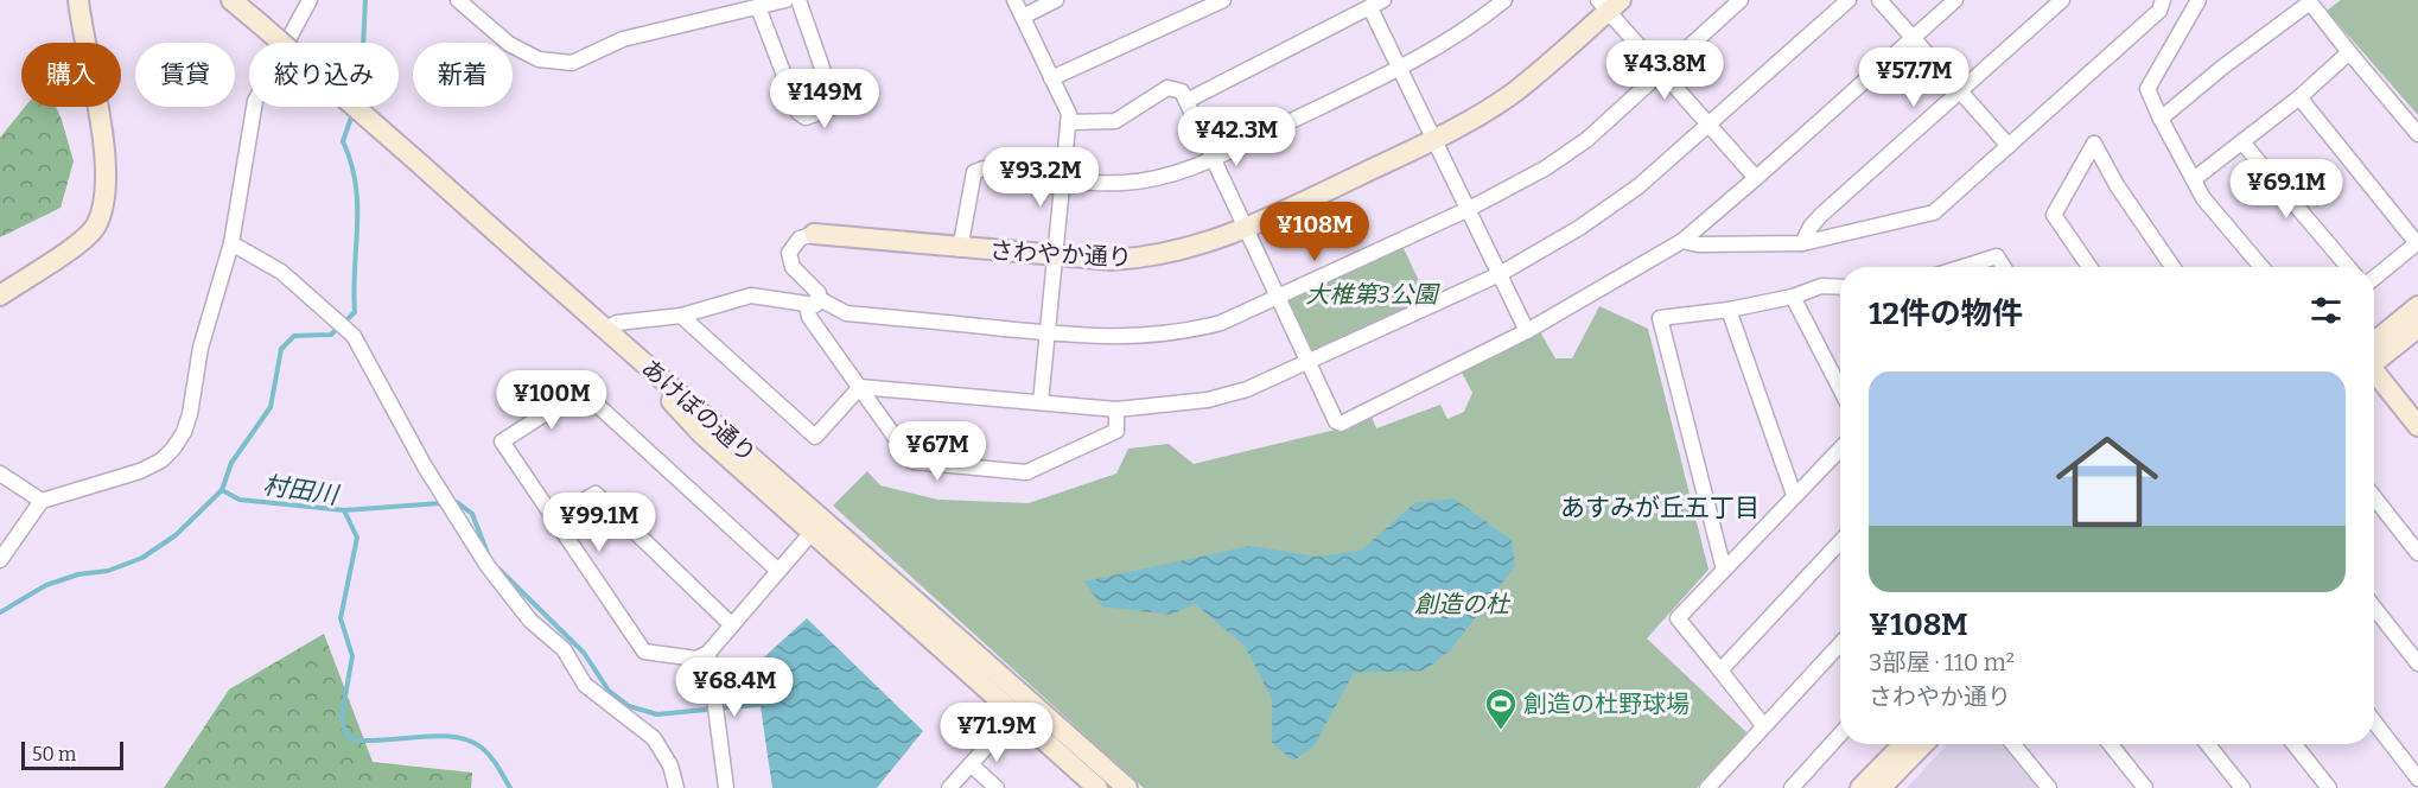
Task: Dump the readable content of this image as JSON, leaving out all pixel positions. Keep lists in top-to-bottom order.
{
  "streets": {
    "street": ["さわやか通り", "あけぼの通り"]
  },
  "districts": ["あすみが丘五丁目"],
  "water": ["村田川"],
  "parks": ["大椎第3公園", "創造の杜"],
  "places": {
    "sports": ["創造の杜野球場"]
  },
  "scale_bar": "50 m",
  "page": {
    "price": [
      "¥43.8M",
      "¥57.7M",
      "¥149M",
      "¥42.3M",
      "¥93.2M",
      "¥69.1M",
      "¥108M",
      "¥100M",
      "¥67M",
      "¥99.1M",
      "¥68.4M",
      "¥71.9M"
    ],
    "chip": [
      "購入",
      "賃貸",
      "絞り込み",
      "新着"
    ],
    "heading": "12件の物件",
    "list": [
      {
        "name": "¥108M",
        "note": "3部屋 · 110 m² · さわやか通り"
      }
    ],
    "scale": "50 m"
  }
}
